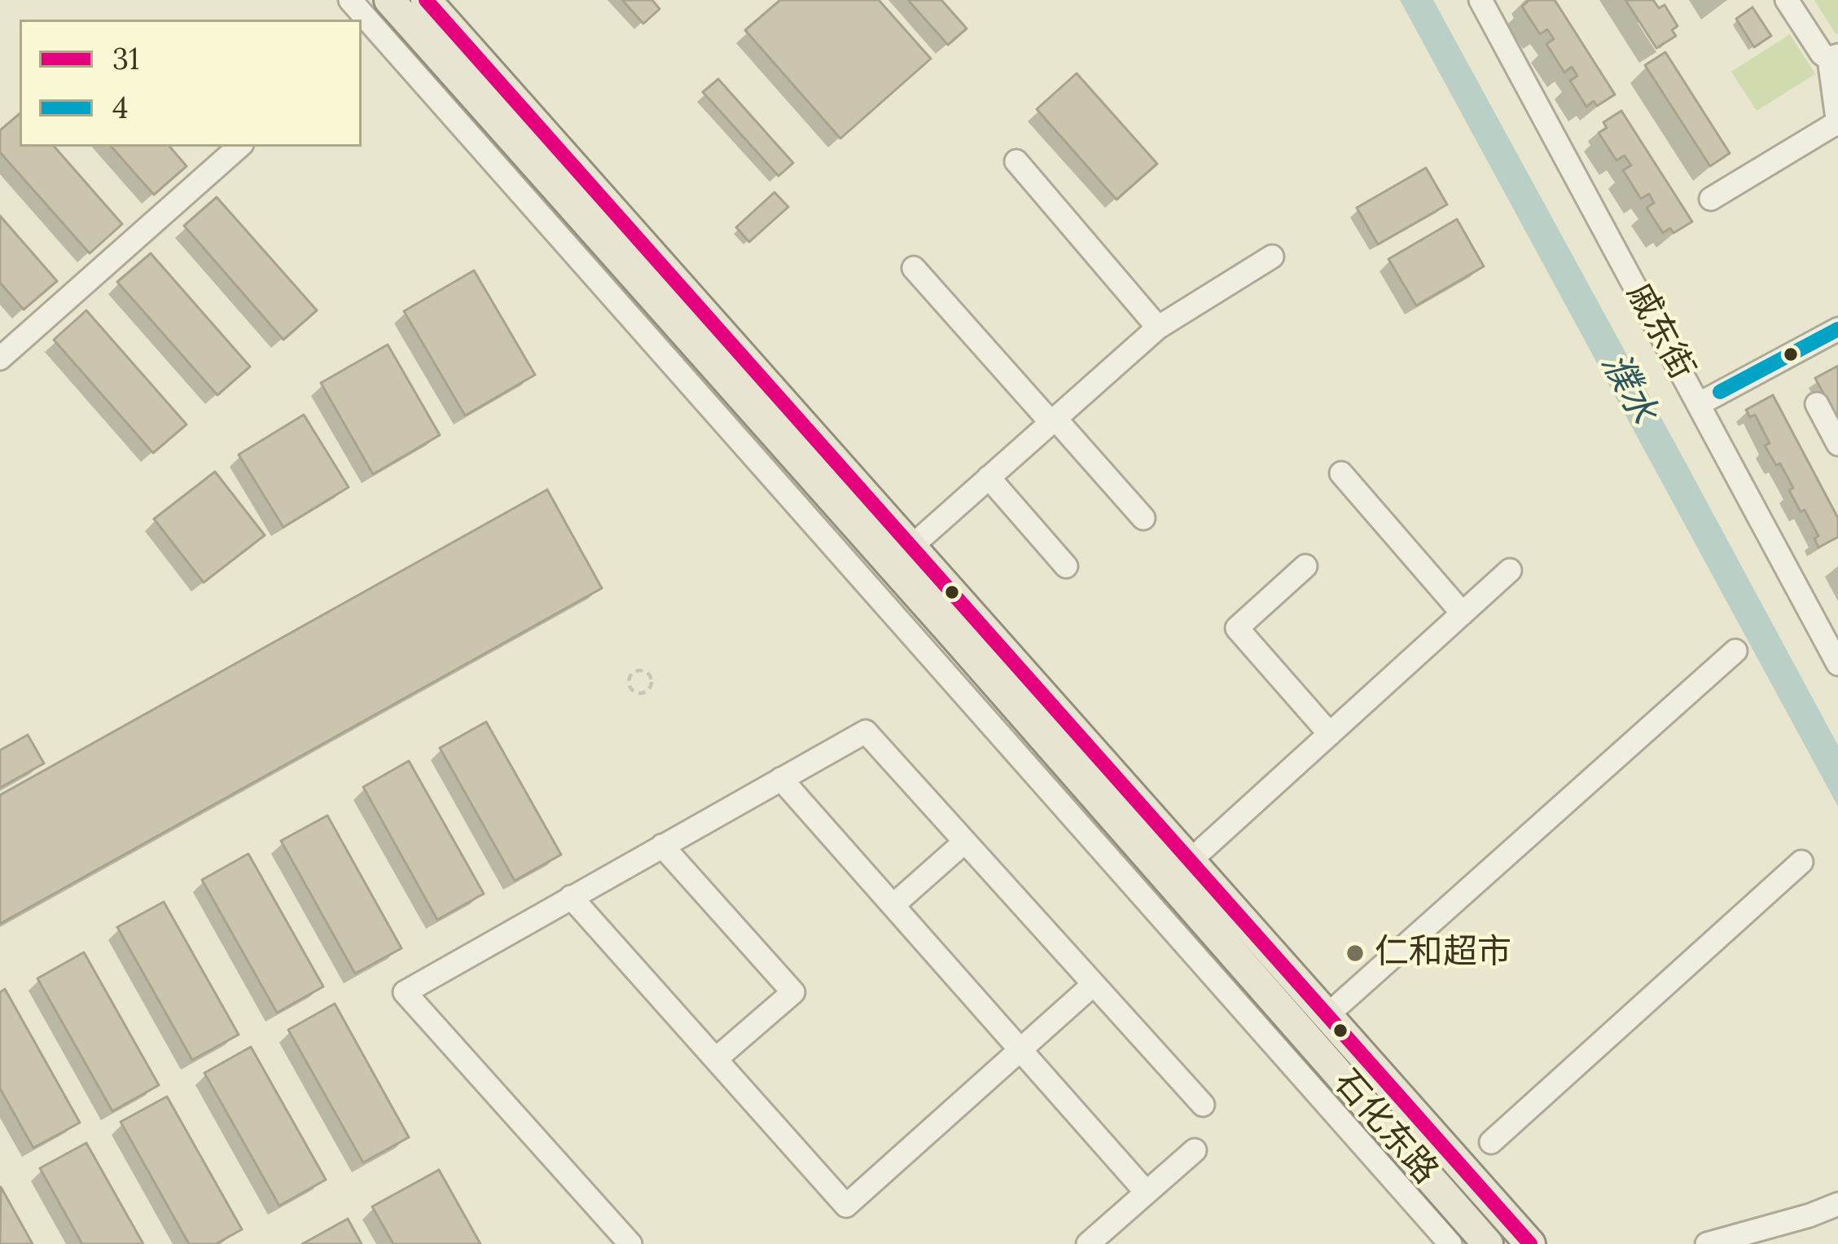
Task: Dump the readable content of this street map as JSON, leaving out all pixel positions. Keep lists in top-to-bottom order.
{
  "streets": {
    "main road": ["石化东路"],
    "street": ["戚东街"]
  },
  "water": ["濮水"],
  "places": ["仁和超市"],
  "lines": ["transit line 31", "transit line 4"],
  "legend": ["31", "4"]
}
